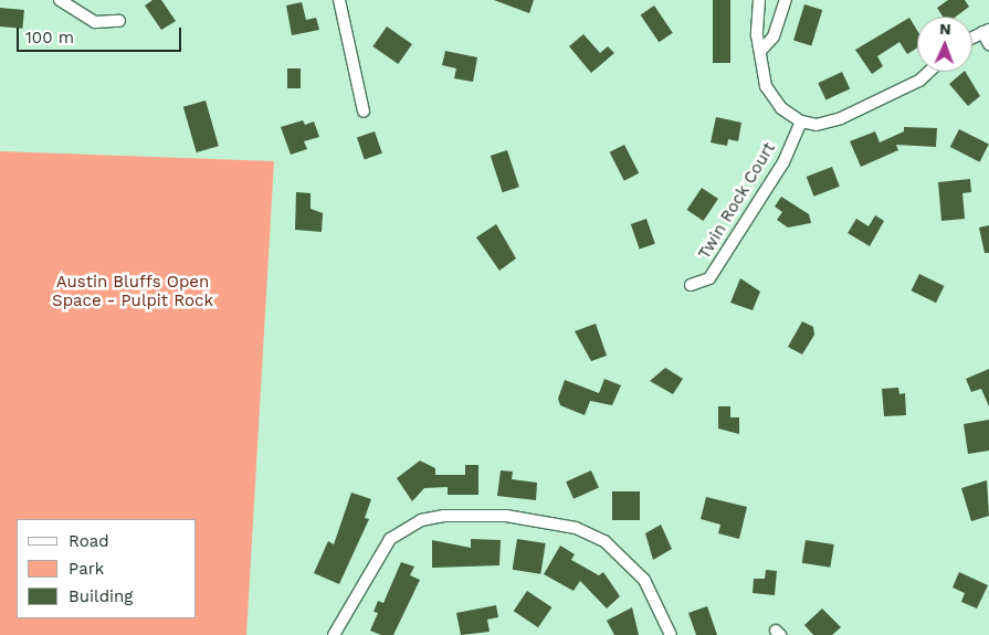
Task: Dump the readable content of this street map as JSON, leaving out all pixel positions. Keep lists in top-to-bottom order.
{
  "streets": {
    "street": ["Twin Rock Court"]
  },
  "parks": ["Austin Bluffs Open Space - Pulpit Rock"],
  "legend": ["Road", "Park", "Building"],
  "scale_bar": "100 m",
  "north": "top"
}
